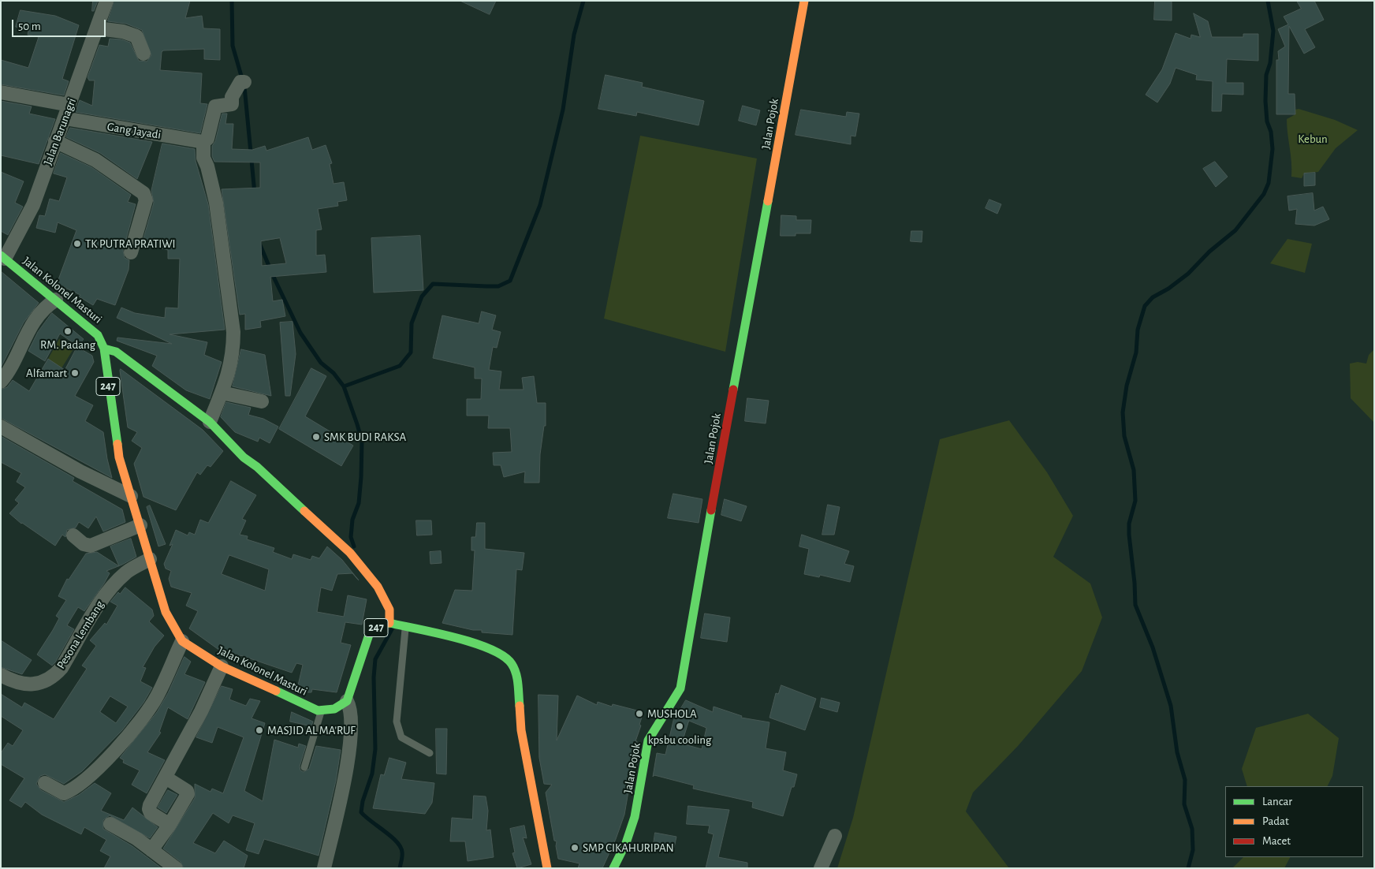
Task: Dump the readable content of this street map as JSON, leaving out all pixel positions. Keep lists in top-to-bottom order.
{
  "streets": {
    "street": [
      "Jalan Pojok",
      "Gang Jayadi",
      "Jalan Barunagri",
      "Jalan Kolonel Masturi",
      "247",
      "Pesona Lembang"
    ]
  },
  "crossings": [
    ["Gang Jayadi", "Jalan Barunagri"],
    ["Jalan Barunagri", "Jalan Kolonel Masturi"],
    ["Jalan Kolonel Masturi", "Pesona Lembang"]
  ],
  "parks": ["Kebun"],
  "places": [
    "TK PUTRA PRATIWI",
    "RM. Padang",
    "Alfamart",
    "SMK BUDI RAKSA",
    "MUSHOLA",
    "kpsbu cooling",
    "MASJID AL MA'RUF",
    "SMP CIKAHURIPAN"
  ],
  "legend": ["Lancar", "Padat", "Macet"],
  "scale_bar": "50 m"
}
